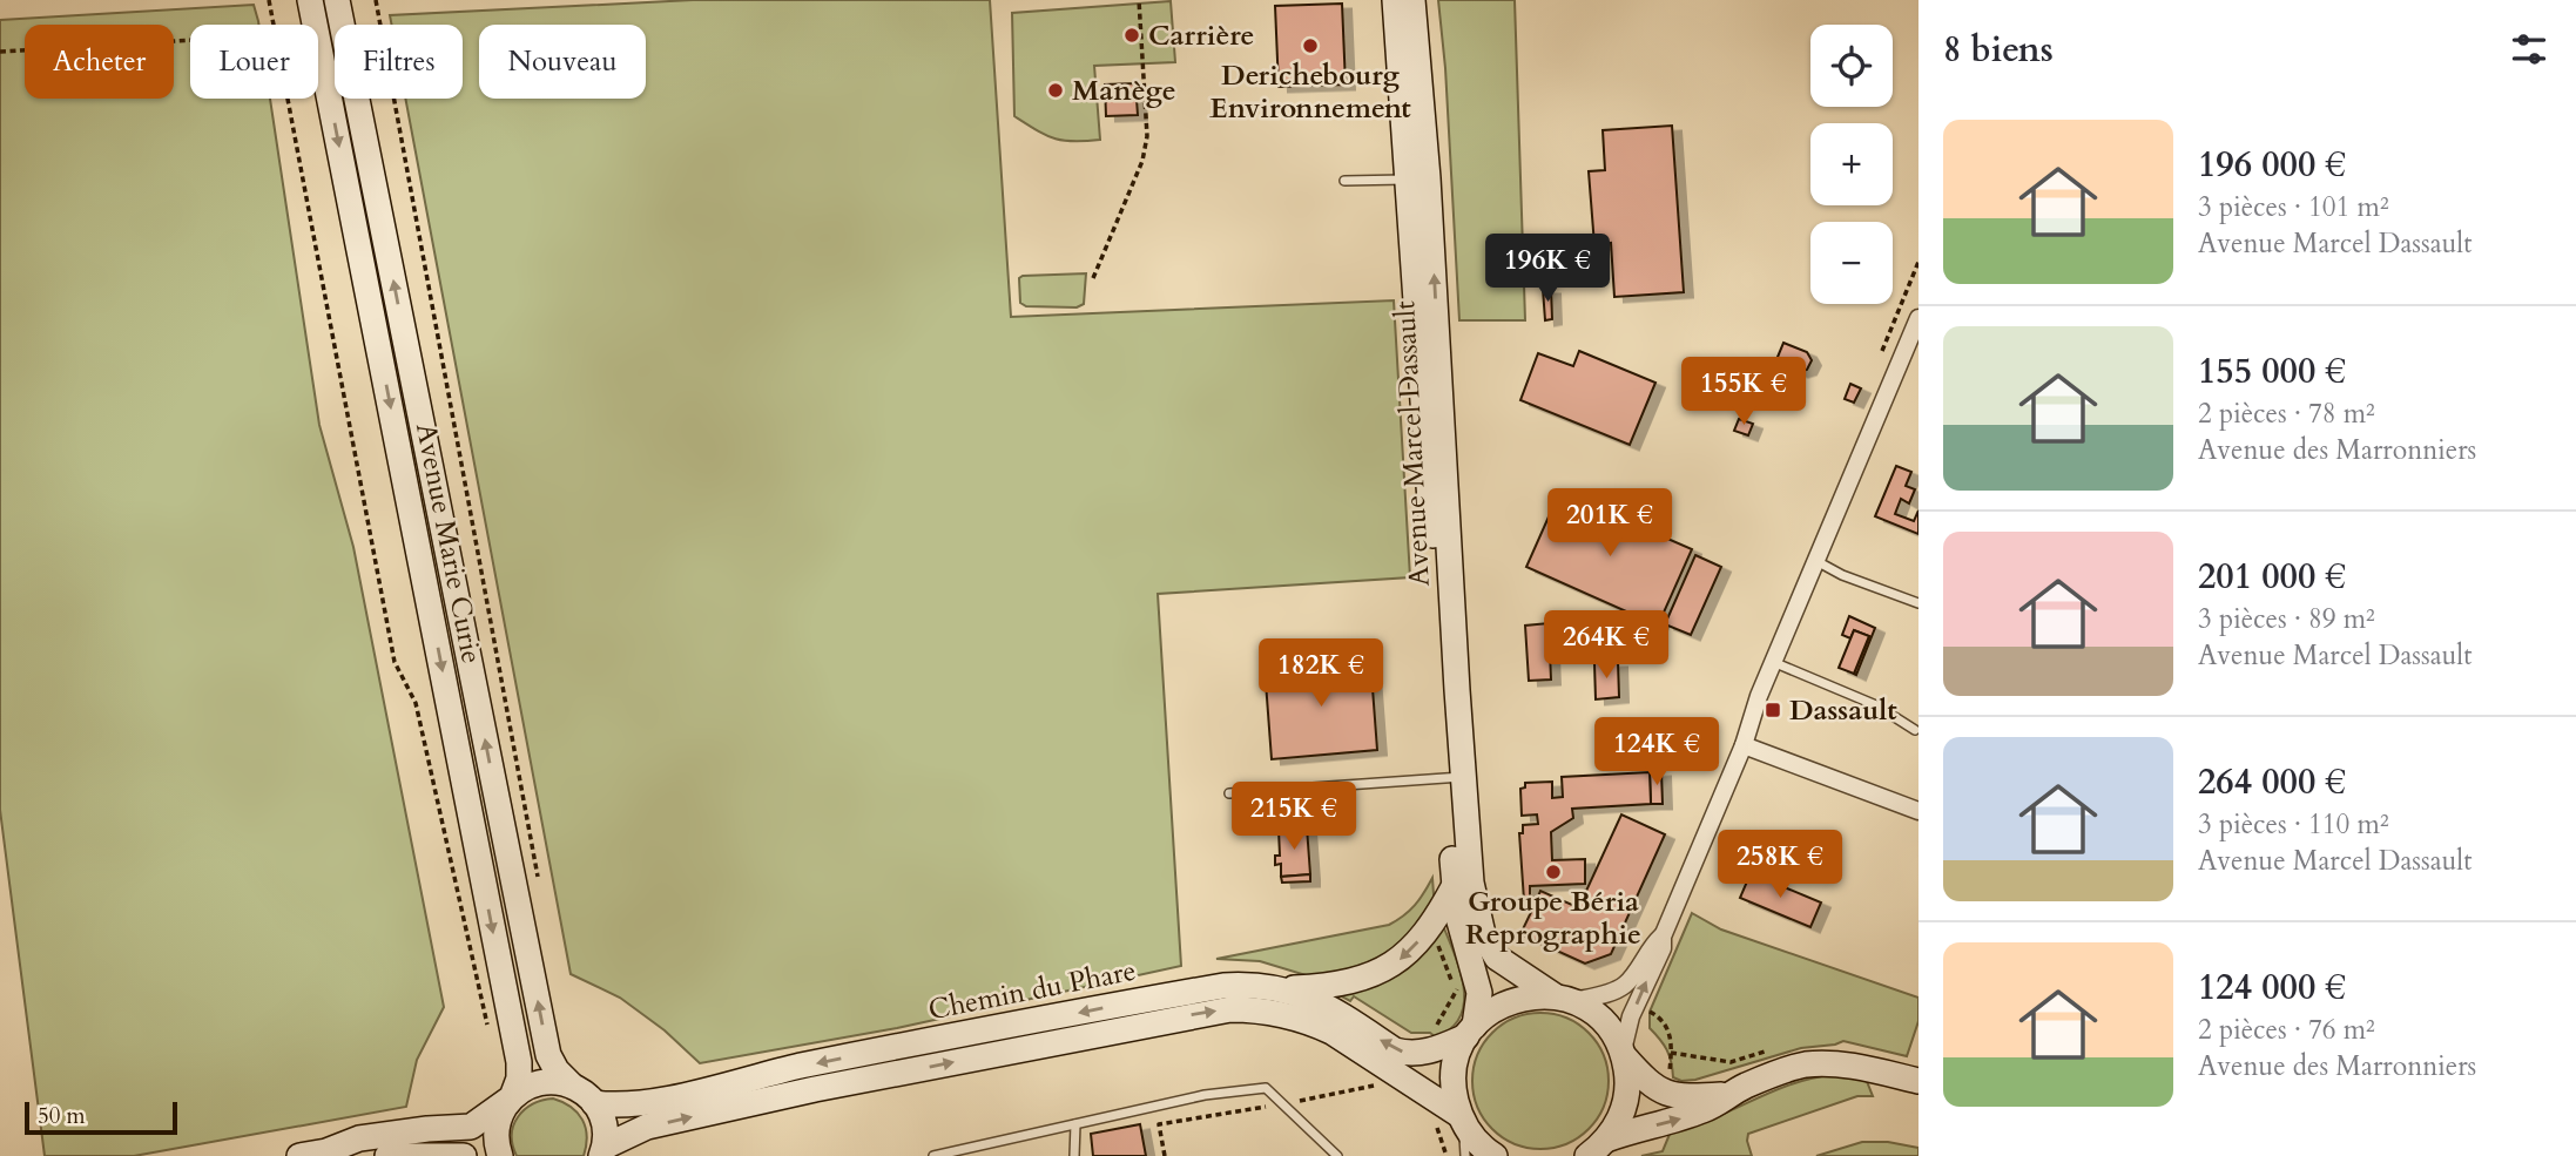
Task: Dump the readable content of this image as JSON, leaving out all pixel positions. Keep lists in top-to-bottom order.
{
  "streets": {
    "main road": ["Avenue Marcel Dassault", "Avenue Marie Curie", "Chemin du Phare"]
  },
  "crossings": [
    ["Avenue Marcel Dassault", "Chemin du Phare"],
    ["Avenue Marie Curie", "Chemin du Phare"]
  ],
  "places": {
    "other": [
      "Carrière",
      "Derichebourg Environnement",
      "Manège",
      "Groupe Béria Reprographie"
    ],
    "transit": ["Dassault"]
  },
  "scale_bar": "50 m",
  "page": {
    "heading": "8 biens",
    "map_buttons": ["+", "−"],
    "chip": [
      "Acheter",
      "Louer",
      "Filtres",
      "Nouveau"
    ],
    "list": [
      {
        "name": "196 000 €",
        "note": "3 pièces · 101 m² · Avenue Marcel Dassault"
      },
      {
        "name": "155 000 €",
        "note": "2 pièces · 78 m² · Avenue des Marronniers"
      },
      {
        "name": "201 000 €",
        "note": "3 pièces · 89 m² · Avenue Marcel Dassault"
      },
      {
        "name": "264 000 €",
        "note": "3 pièces · 110 m² · Avenue Marcel Dassault"
      },
      {
        "name": "124 000 €",
        "note": "2 pièces · 76 m² · Avenue des Marronniers"
      }
    ],
    "price": [
      "196K €",
      "155K €",
      "201K €",
      "264K €",
      "182K €",
      "124K €",
      "215K €",
      "258K €"
    ],
    "scale": "50 m"
  }
}
